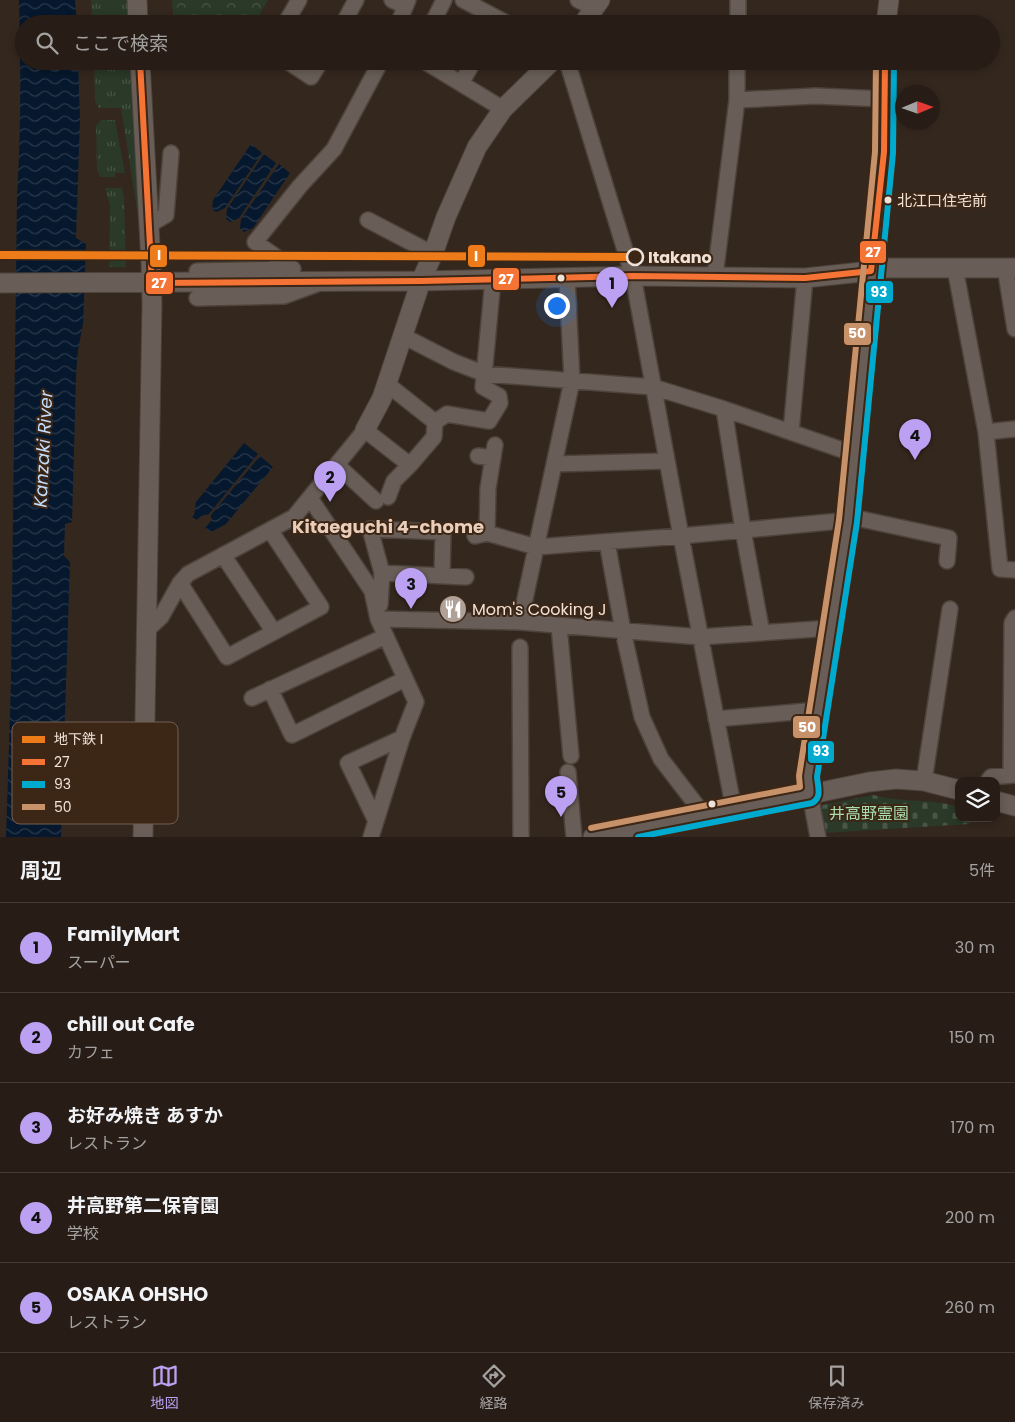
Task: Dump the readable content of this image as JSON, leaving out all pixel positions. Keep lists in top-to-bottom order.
{
  "districts": ["Kitaeguchi 4-chome"],
  "water": ["Kanzaki River"],
  "parks": ["井高野霊園"],
  "places": {
    "other": ["北江口住宅前", "Itakano"],
    "restaurant": ["Mom's Cooking J"]
  },
  "lines": [
    "transit line 27",
    "transit line 93",
    "transit line 50",
    "metro line I"
  ],
  "legend": [
    "地下鉄 I",
    "27",
    "93",
    "50"
  ],
  "north": "right",
  "page": {
    "search": "ここで検索",
    "pins": [
      "1",
      "4",
      "2",
      "3",
      "5"
    ],
    "heading": ["周辺", "5件"],
    "list": [
      {
        "mark": "1",
        "name": "FamilyMart",
        "note": "スーパー",
        "value": "30 m"
      },
      {
        "mark": "2",
        "name": "chill out Cafe",
        "note": "カフェ",
        "value": "150 m"
      },
      {
        "mark": "3",
        "name": "お好み焼き あすか",
        "note": "レストラン",
        "value": "170 m"
      },
      {
        "mark": "4",
        "name": "井高野第二保育園",
        "note": "学校",
        "value": "200 m"
      },
      {
        "mark": "5",
        "name": "OSAKA OHSHO",
        "note": "レストラン",
        "value": "260 m"
      }
    ],
    "nav": ["地図", "経路", "保存済み"]
  }
}
